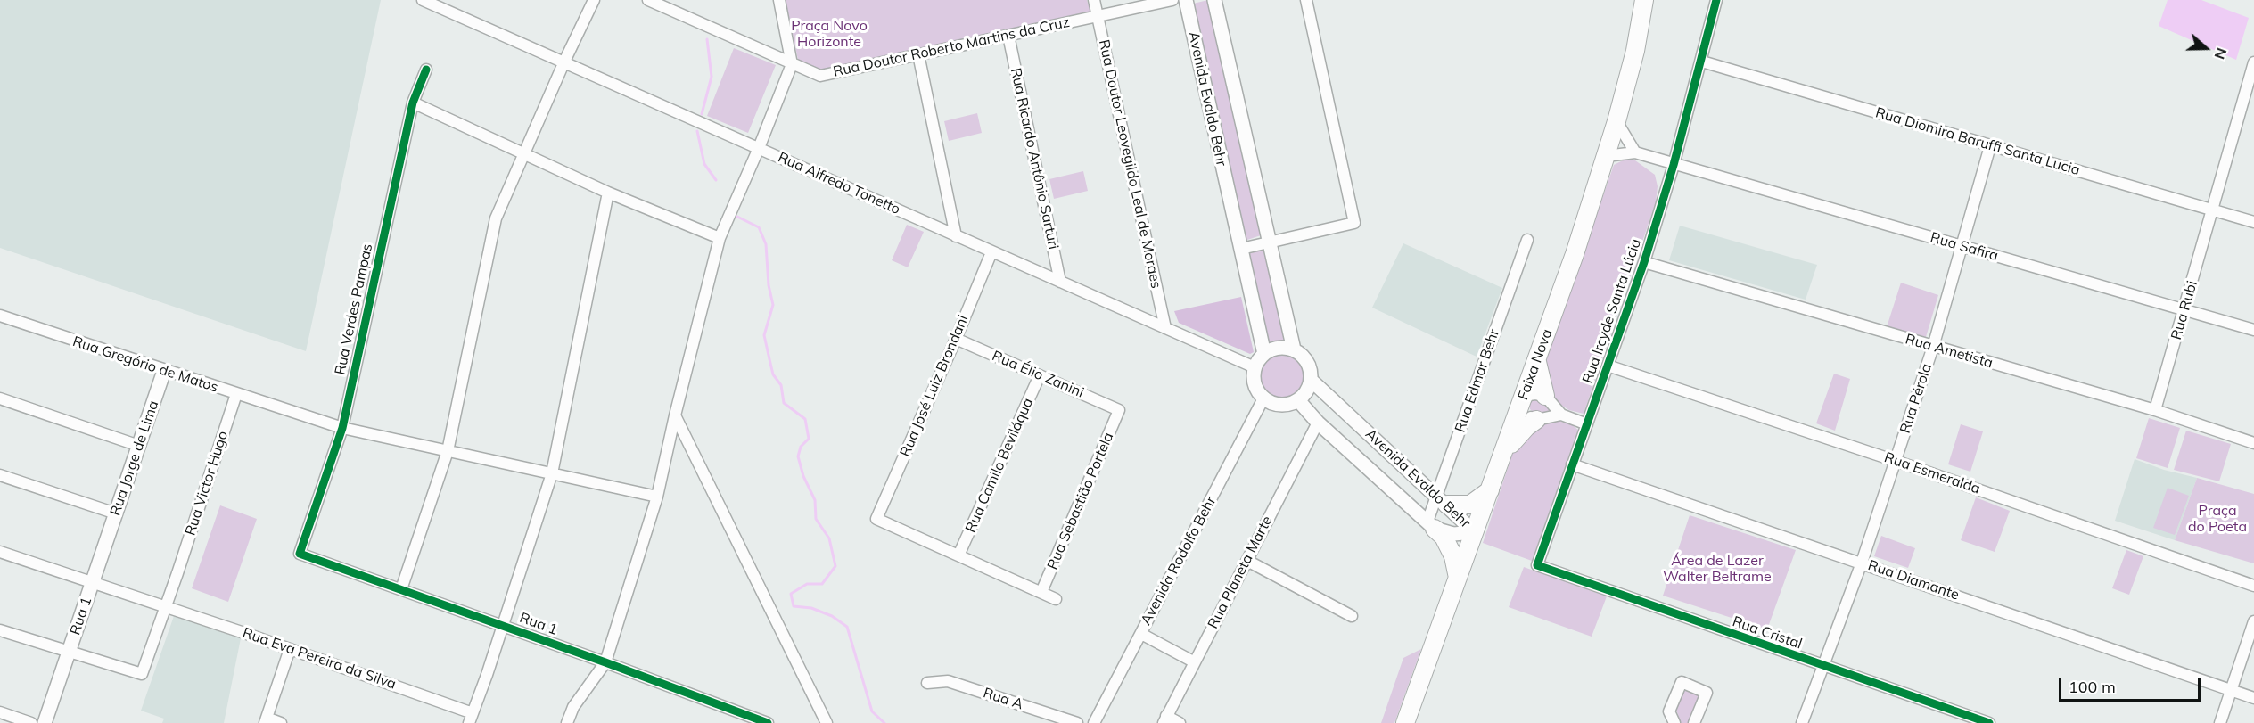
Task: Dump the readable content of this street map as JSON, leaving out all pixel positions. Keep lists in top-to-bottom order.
{
  "streets": {
    "highway": ["Faixa Nova"],
    "street": [
      "Rua Doutor Roberto Martins da Cruz",
      "Avenida Evaldo Behr",
      "Rua Diomira Baruffi Santa Lucia",
      "Rua Ricardo Antônio Sarturi",
      "Rua Doutor Leovegildo Leal de Moraes",
      "Rua Alfredo Tonetto",
      "Rua Safira",
      "Rua Verdes Pampas",
      "Rua Rubi",
      "Rua Ircyde Santa Lúcia",
      "Rua Ametista",
      "Rua Gregório de Matos",
      "Rua Élio Zanini",
      "Rua Edmar Behr",
      "Rua José Luiz Brondani",
      "Rua Pérola",
      "Rua Jorge de Lima",
      "Rua Camilo Beviláqua",
      "Rua Esmeralda",
      "Rua Victor Hugo",
      "Rua Sebastião Portela",
      "Avenida Rodolfo Behr",
      "Rua Planeta Marte",
      "Rua Diamante",
      "Rua 1",
      "Rua Cristal",
      "Rua Eva Pereira da Silva",
      "Rua A"
    ]
  },
  "crossings": [
    ["Rua Doutor Roberto Martins da Cruz", "Rua Ricardo Antônio Sarturi"],
    ["Rua Doutor Roberto Martins da Cruz", "Rua Doutor Leovegildo Leal de Moraes"],
    ["Avenida Evaldo Behr", "Rua Alfredo Tonetto"],
    ["Avenida Evaldo Behr", "Faixa Nova"],
    ["Avenida Evaldo Behr", "Rua Edmar Behr"],
    ["Avenida Evaldo Behr", "Avenida Rodolfo Behr"],
    ["Avenida Evaldo Behr", "Rua Planeta Marte"],
    ["Rua Diomira Baruffi Santa Lucia", "Rua Rubi"],
    ["Rua Diomira Baruffi Santa Lucia", "Rua Ircyde Santa Lúcia"],
    ["Rua Diomira Baruffi Santa Lucia", "Rua Pérola"],
    ["Rua Ricardo Antônio Sarturi", "Rua Alfredo Tonetto"],
    ["Rua Doutor Leovegildo Leal de Moraes", "Rua Alfredo Tonetto"],
    ["Rua Alfredo Tonetto", "Rua José Luiz Brondani"],
    ["Rua Alfredo Tonetto", "Avenida Rodolfo Behr"],
    ["Rua Safira", "Rua Rubi"],
    ["Rua Safira", "Rua Ircyde Santa Lúcia"],
    ["Rua Safira", "Rua Pérola"],
    ["Rua Verdes Pampas", "Rua Gregório de Matos"],
    ["Rua Verdes Pampas", "Rua 1"],
    ["Rua Rubi", "Rua Ametista"],
    ["Rua Ircyde Santa Lúcia", "Rua Ametista"],
    ["Rua Ircyde Santa Lúcia", "Rua Esmeralda"],
    ["Rua Ircyde Santa Lúcia", "Rua Diamante"],
    ["Rua Ircyde Santa Lúcia", "Rua Cristal"],
    ["Rua Ametista", "Rua Pérola"],
    ["Rua Gregório de Matos", "Rua Jorge de Lima"],
    ["Rua Gregório de Matos", "Rua Victor Hugo"],
    ["Rua Élio Zanini", "Rua José Luiz Brondani"],
    ["Rua Élio Zanini", "Rua Camilo Beviláqua"],
    ["Rua Élio Zanini", "Rua Sebastião Portela"],
    ["Rua José Luiz Brondani", "Rua Camilo Beviláqua"],
    ["Rua Pérola", "Rua Esmeralda"],
    ["Rua Pérola", "Rua Diamante"],
    ["Rua Pérola", "Rua Cristal"],
    ["Rua Jorge de Lima", "Rua 1"],
    ["Rua Victor Hugo", "Rua 1"],
    ["Rua Victor Hugo", "Rua Eva Pereira da Silva"],
    ["Rua 1", "Rua Eva Pereira da Silva"]
  ],
  "parks": ["Praça Novo Horizonte", "Praça do Poeta", "Área de Lazer Walter Beltrame"],
  "scale_bar": "100 m",
  "north": "right"
}
